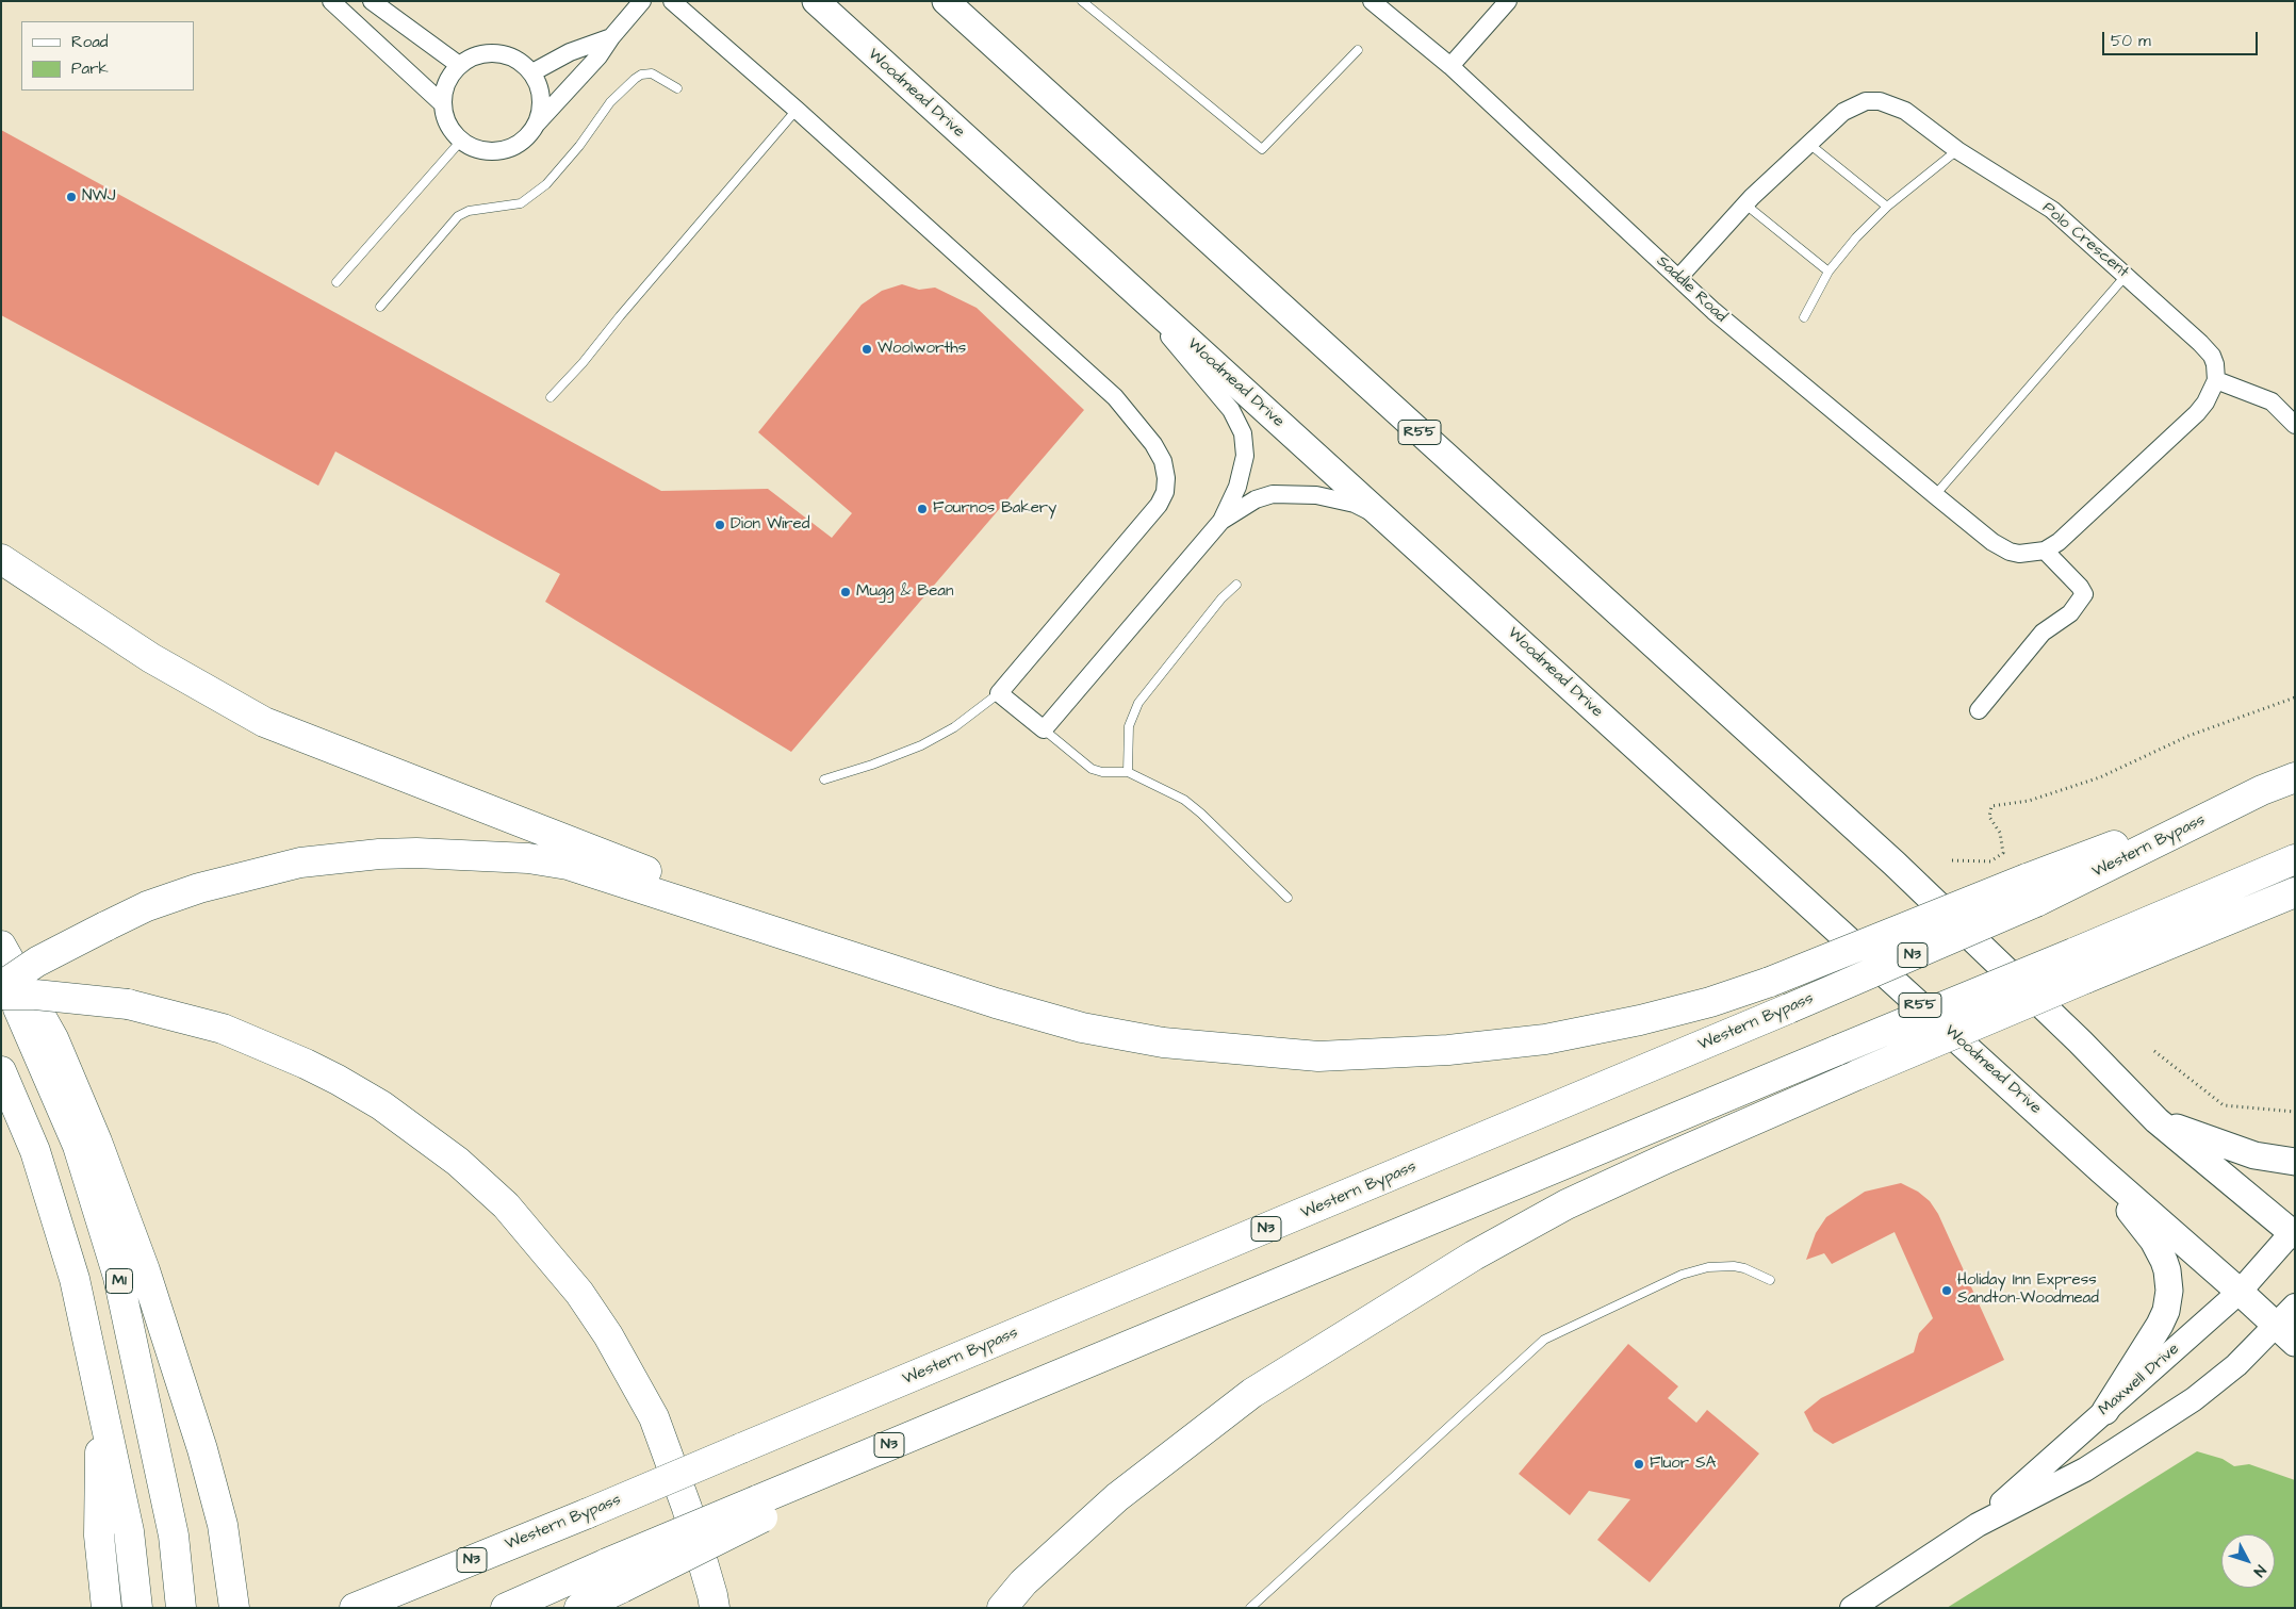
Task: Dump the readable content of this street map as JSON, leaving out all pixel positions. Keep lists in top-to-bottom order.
{
  "streets": {
    "highway": ["Western Bypass", "N3", "M1"],
    "main road": ["Woodmead Drive", "R55", "Maxwell Drive"],
    "street": ["Polo Crescent", "Saddle Road"]
  },
  "crossings": [
    ["Woodmead Drive", "Maxwell Drive"],
    ["Polo Crescent", "Saddle Road"],
    ["R55", "Maxwell Drive"]
  ],
  "places": [
    "NWJ",
    "Woolworths",
    "Fournos Bakery",
    "Dion Wired",
    "Mugg & Bean",
    "Holiday Inn Express Sandton-Woodmead",
    "Fluor SA"
  ],
  "legend": ["Road", "Park"],
  "scale_bar": "50 m",
  "north": "bottom right"
}
